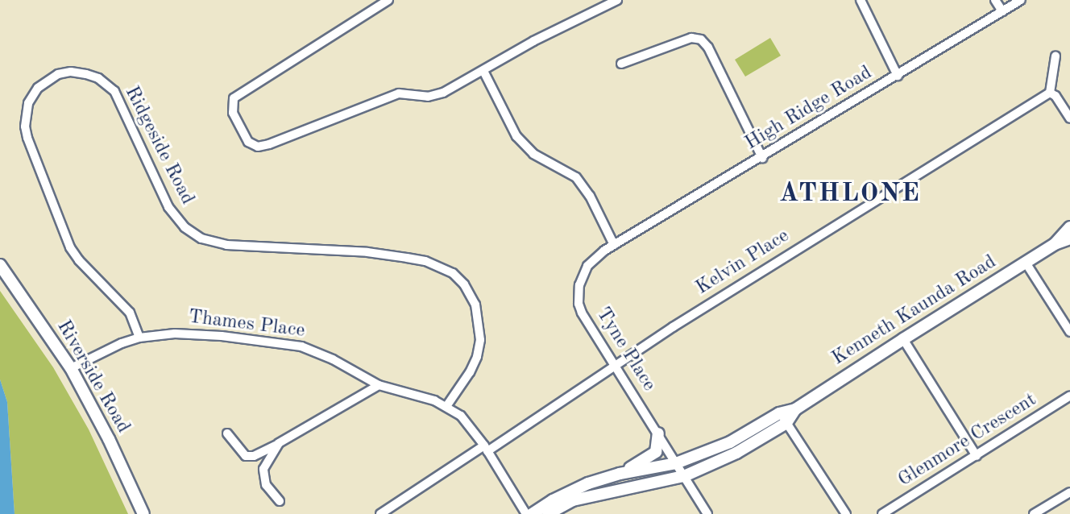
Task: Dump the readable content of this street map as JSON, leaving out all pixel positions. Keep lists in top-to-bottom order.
{
  "streets": {
    "main road": ["Kenneth Kaunda Road", "Riverside Road"],
    "street": [
      "High Ridge Road",
      "Ridgeside Road",
      "Kelvin Place",
      "Thames Place",
      "Tyne Place",
      "Glenmore Crescent"
    ]
  },
  "crossings": [
    ["High Ridge Road", "Tyne Place"],
    ["Ridgeside Road", "Thames Place"],
    ["Kelvin Place", "Thames Place"],
    ["Kelvin Place", "Tyne Place"],
    ["Kenneth Kaunda Road", "Tyne Place"],
    ["Thames Place", "Riverside Road"]
  ],
  "districts": ["ATHLONE"]
}
